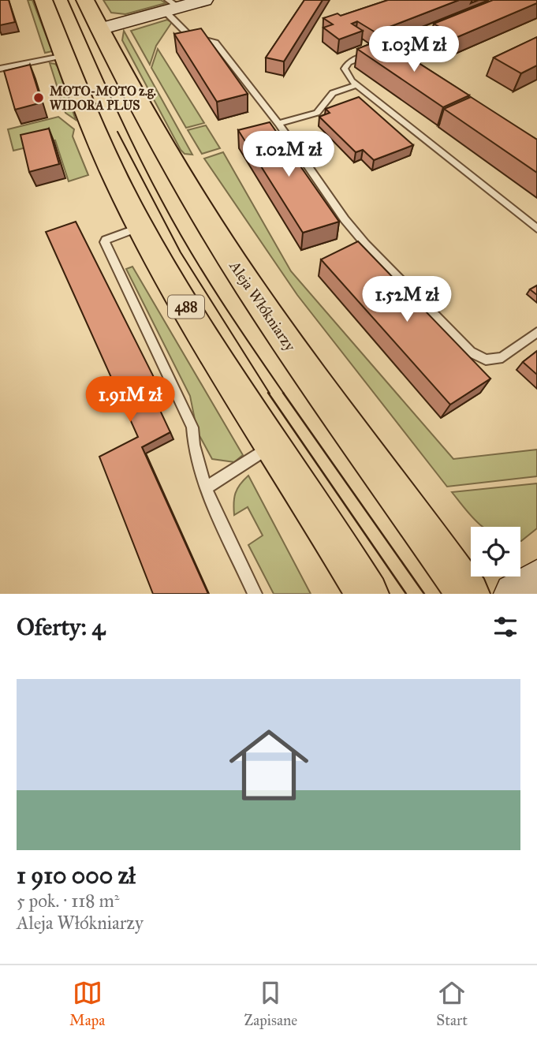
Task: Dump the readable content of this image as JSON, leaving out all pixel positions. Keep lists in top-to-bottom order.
{
  "streets": {
    "main road": ["Aleja Włókniarzy", "488"]
  },
  "places": ["MOTO-MOTO z.g. WIDORA PLUS"],
  "page": {
    "price": [
      "1.03M zł",
      "1.02M zł",
      "1.52M zł",
      "1.91M zł"
    ],
    "heading": "Oferty: 4",
    "list": [
      {
        "name": "1 910 000 zł",
        "note": "5 pok. · 118 m² · Aleja Włókniarzy"
      }
    ],
    "tabs": ["Mapa", "Zapisane", "Start"]
  }
}
